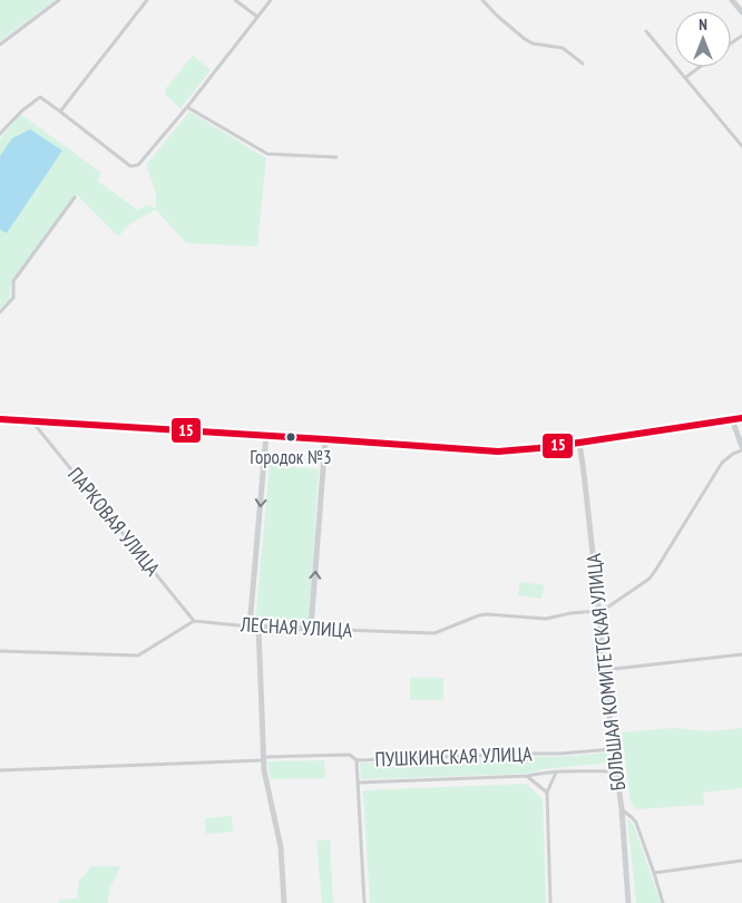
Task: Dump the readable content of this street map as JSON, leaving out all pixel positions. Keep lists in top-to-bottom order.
{
  "streets": {
    "street": [
      "ПАРКОВАЯ УЛИЦА",
      "ЛЕСНАЯ УЛИЦА",
      "БОЛЬШАЯ КОМИТЕТСКАЯ УЛИЦА",
      "ПУШКИНСКАЯ УЛИЦА"
    ]
  },
  "crossings": [
    ["ПАРКОВАЯ УЛИЦА", "ЛЕСНАЯ УЛИЦА"],
    ["ЛЕСНАЯ УЛИЦА", "БОЛЬШАЯ КОМИТЕТСКАЯ УЛИЦА"],
    ["БОЛЬШАЯ КОМИТЕТСКАЯ УЛИЦА", "ПУШКИНСКАЯ УЛИЦА"]
  ],
  "places": ["Городок №3"],
  "lines": ["transit line 15"],
  "north": "top"
}
